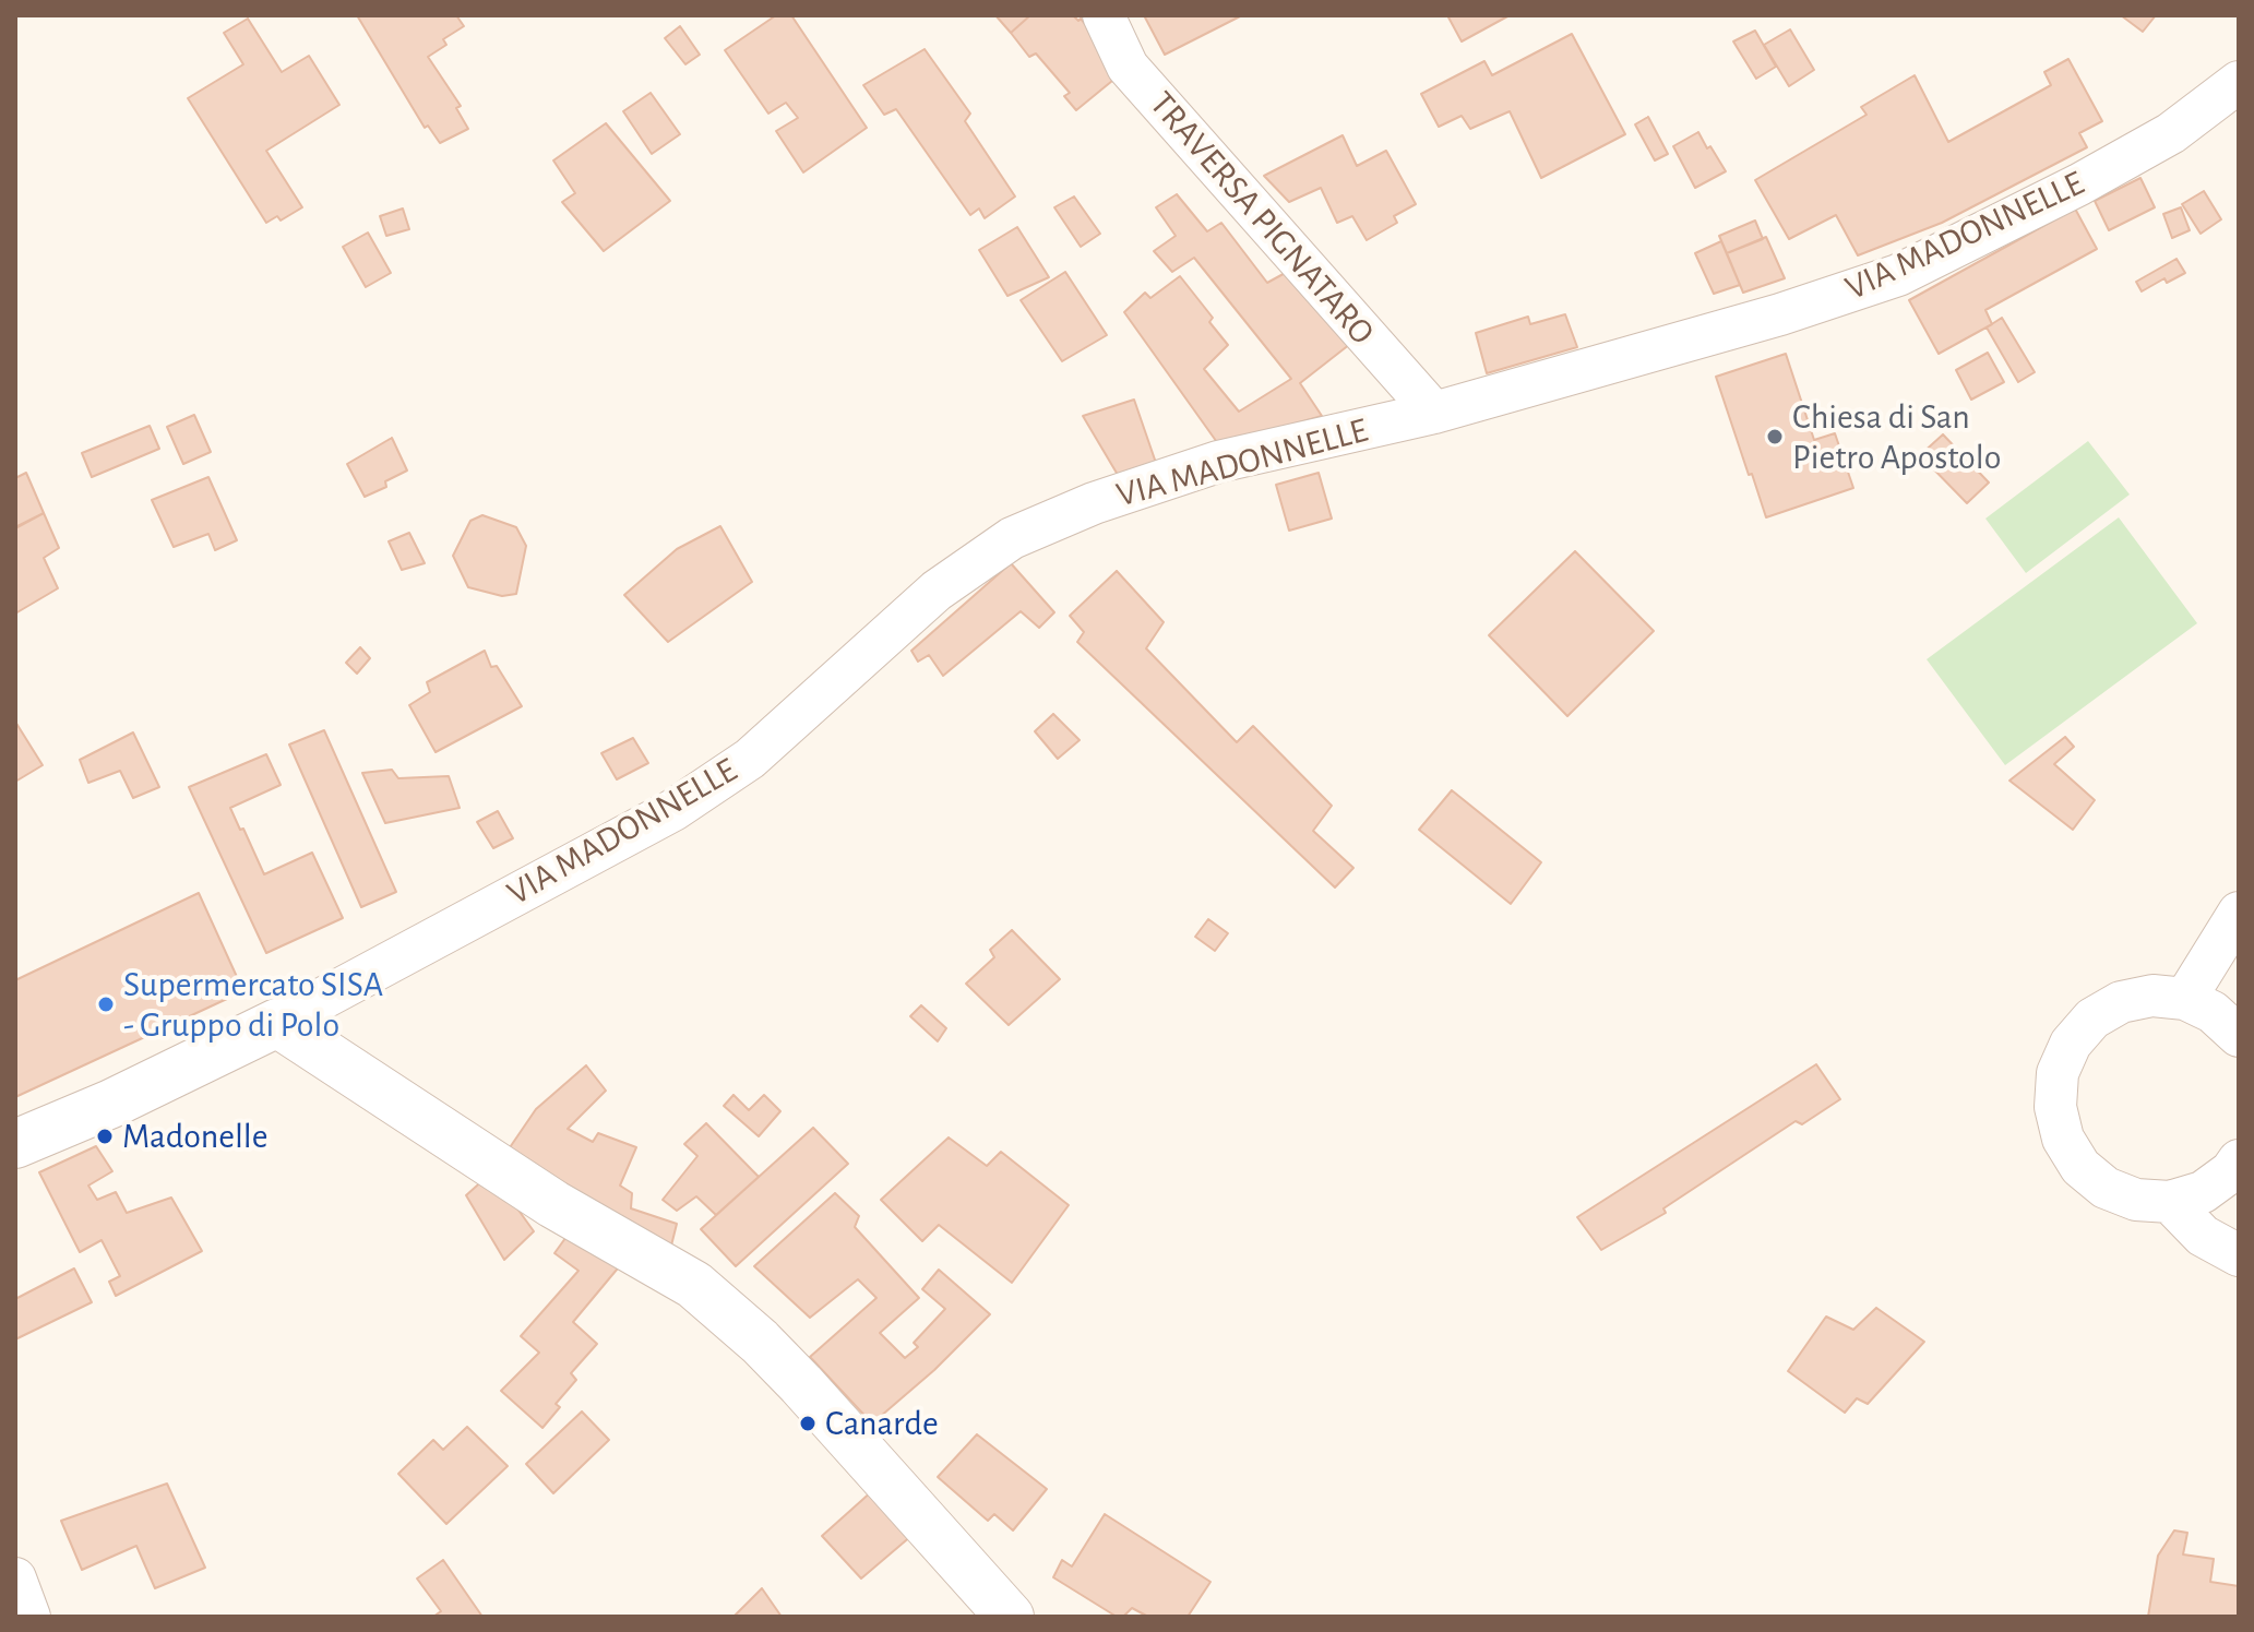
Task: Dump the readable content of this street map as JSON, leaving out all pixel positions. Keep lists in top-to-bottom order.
{
  "streets": {
    "street": ["TRAVERSA PIGNATARO", "VIA MADONNELLE"]
  },
  "crossings": [
    ["TRAVERSA PIGNATARO", "VIA MADONNELLE"]
  ],
  "places": [
    "Chiesa di San Pietro Apostolo",
    "Supermercato SISA - Gruppo di Polo",
    "Madonelle",
    "Canarde"
  ]
}
